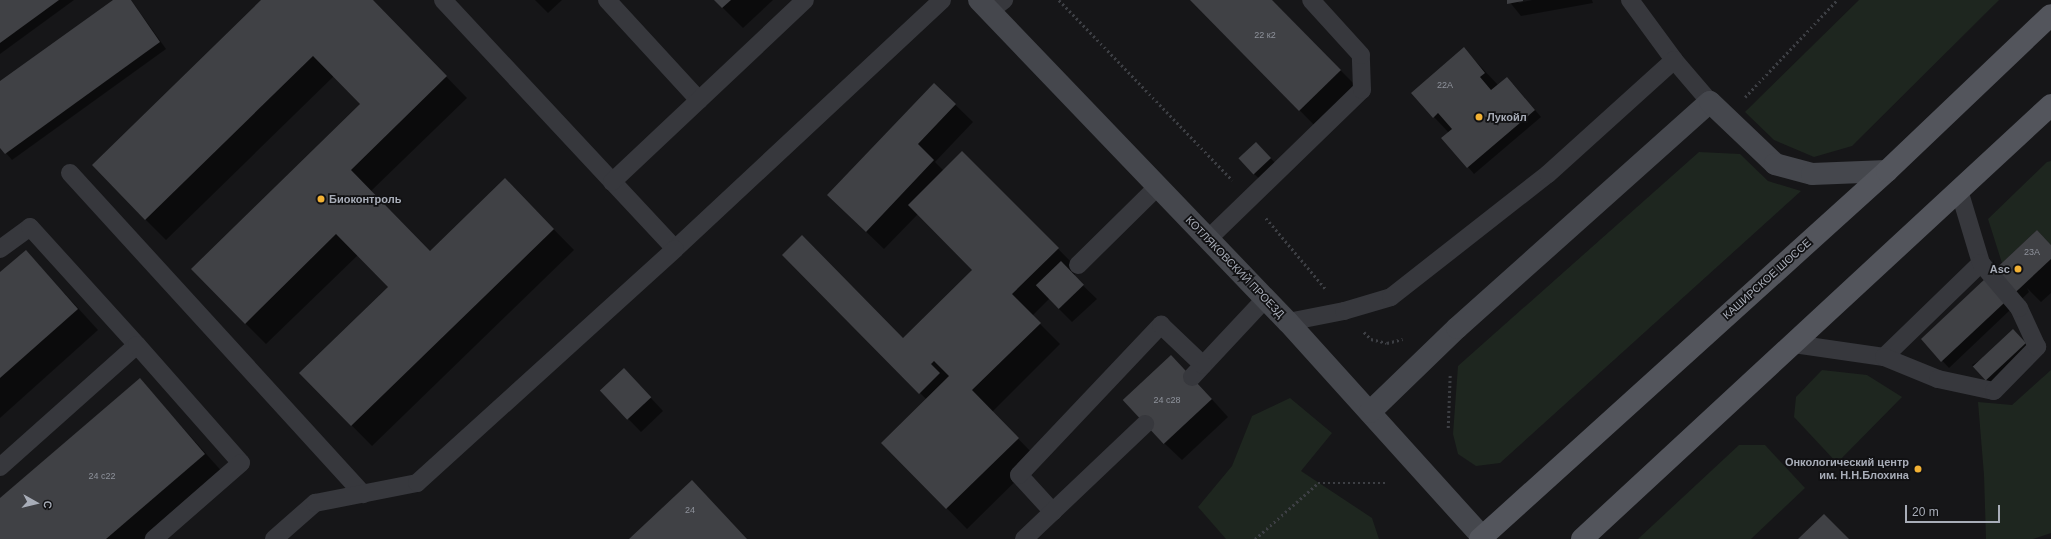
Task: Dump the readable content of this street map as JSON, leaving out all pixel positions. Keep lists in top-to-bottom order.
{
  "streets": {
    "main road": ["КОТЛЯКОВСКИЙ ПРОЕЗД", "КАШИРСКОЕ ШОССЕ"]
  },
  "crossings": [
    ["КОТЛЯКОВСКИЙ ПРОЕЗД", "КАШИРСКОЕ ШОССЕ"]
  ],
  "places": [
    "Лукойл",
    "Биоконтроль",
    "Asc",
    "Онкологический центр им. Н.Н.Блохина"
  ],
  "house_numbers": [
    "22 к2",
    "22А",
    "23А",
    "24 с28",
    "24 с22",
    "24"
  ],
  "scale_bar": "20 m",
  "north": "right"
}
